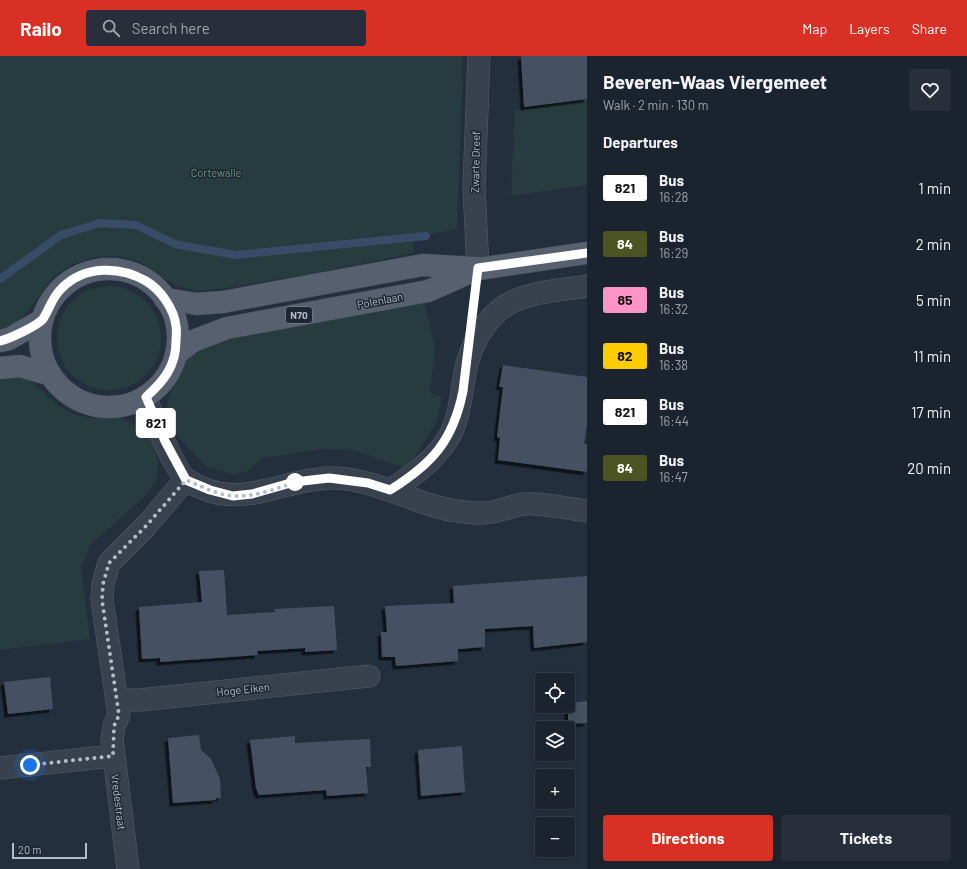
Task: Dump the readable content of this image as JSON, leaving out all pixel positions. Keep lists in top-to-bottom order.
{
  "streets": {
    "main road": ["Polenlaan", "N70"],
    "street": ["Zwarte Dreef", "Hoge Eiken", "Vredestraat"]
  },
  "crossings": [
    ["Zwarte Dreef", "Polenlaan"],
    ["Zwarte Dreef", "N70"],
    ["Polenlaan", "N70"],
    ["Hoge Eiken", "Vredestraat"]
  ],
  "parks": ["Cortewalle"],
  "lines": ["bus line 821"],
  "scale_bar": "20 m",
  "page": {
    "header": "Railo",
    "search": "Search here",
    "nav": ["Map", "Layers", "Share"],
    "on_map": "821",
    "heading": [
      ["Beveren-Waas Viergemeet", "Walk · 2 min · 130 m"],
      "Departures"
    ],
    "list": [
      {
        "mark": "821",
        "name": "Bus",
        "note": "16:28",
        "value": "1 min"
      },
      {
        "mark": "84",
        "name": "Bus",
        "note": "16:29",
        "value": "2 min"
      },
      {
        "mark": "85",
        "name": "Bus",
        "note": "16:32",
        "value": "5 min"
      },
      {
        "mark": "82",
        "name": "Bus",
        "note": "16:38",
        "value": "11 min"
      },
      {
        "mark": "821",
        "name": "Bus",
        "note": "16:44",
        "value": "17 min"
      },
      {
        "mark": "84",
        "name": "Bus",
        "note": "16:47",
        "value": "20 min"
      }
    ],
    "map_buttons": ["+", "−"],
    "buttons": ["Directions", "Tickets"],
    "scale": "20 m"
  }
}
